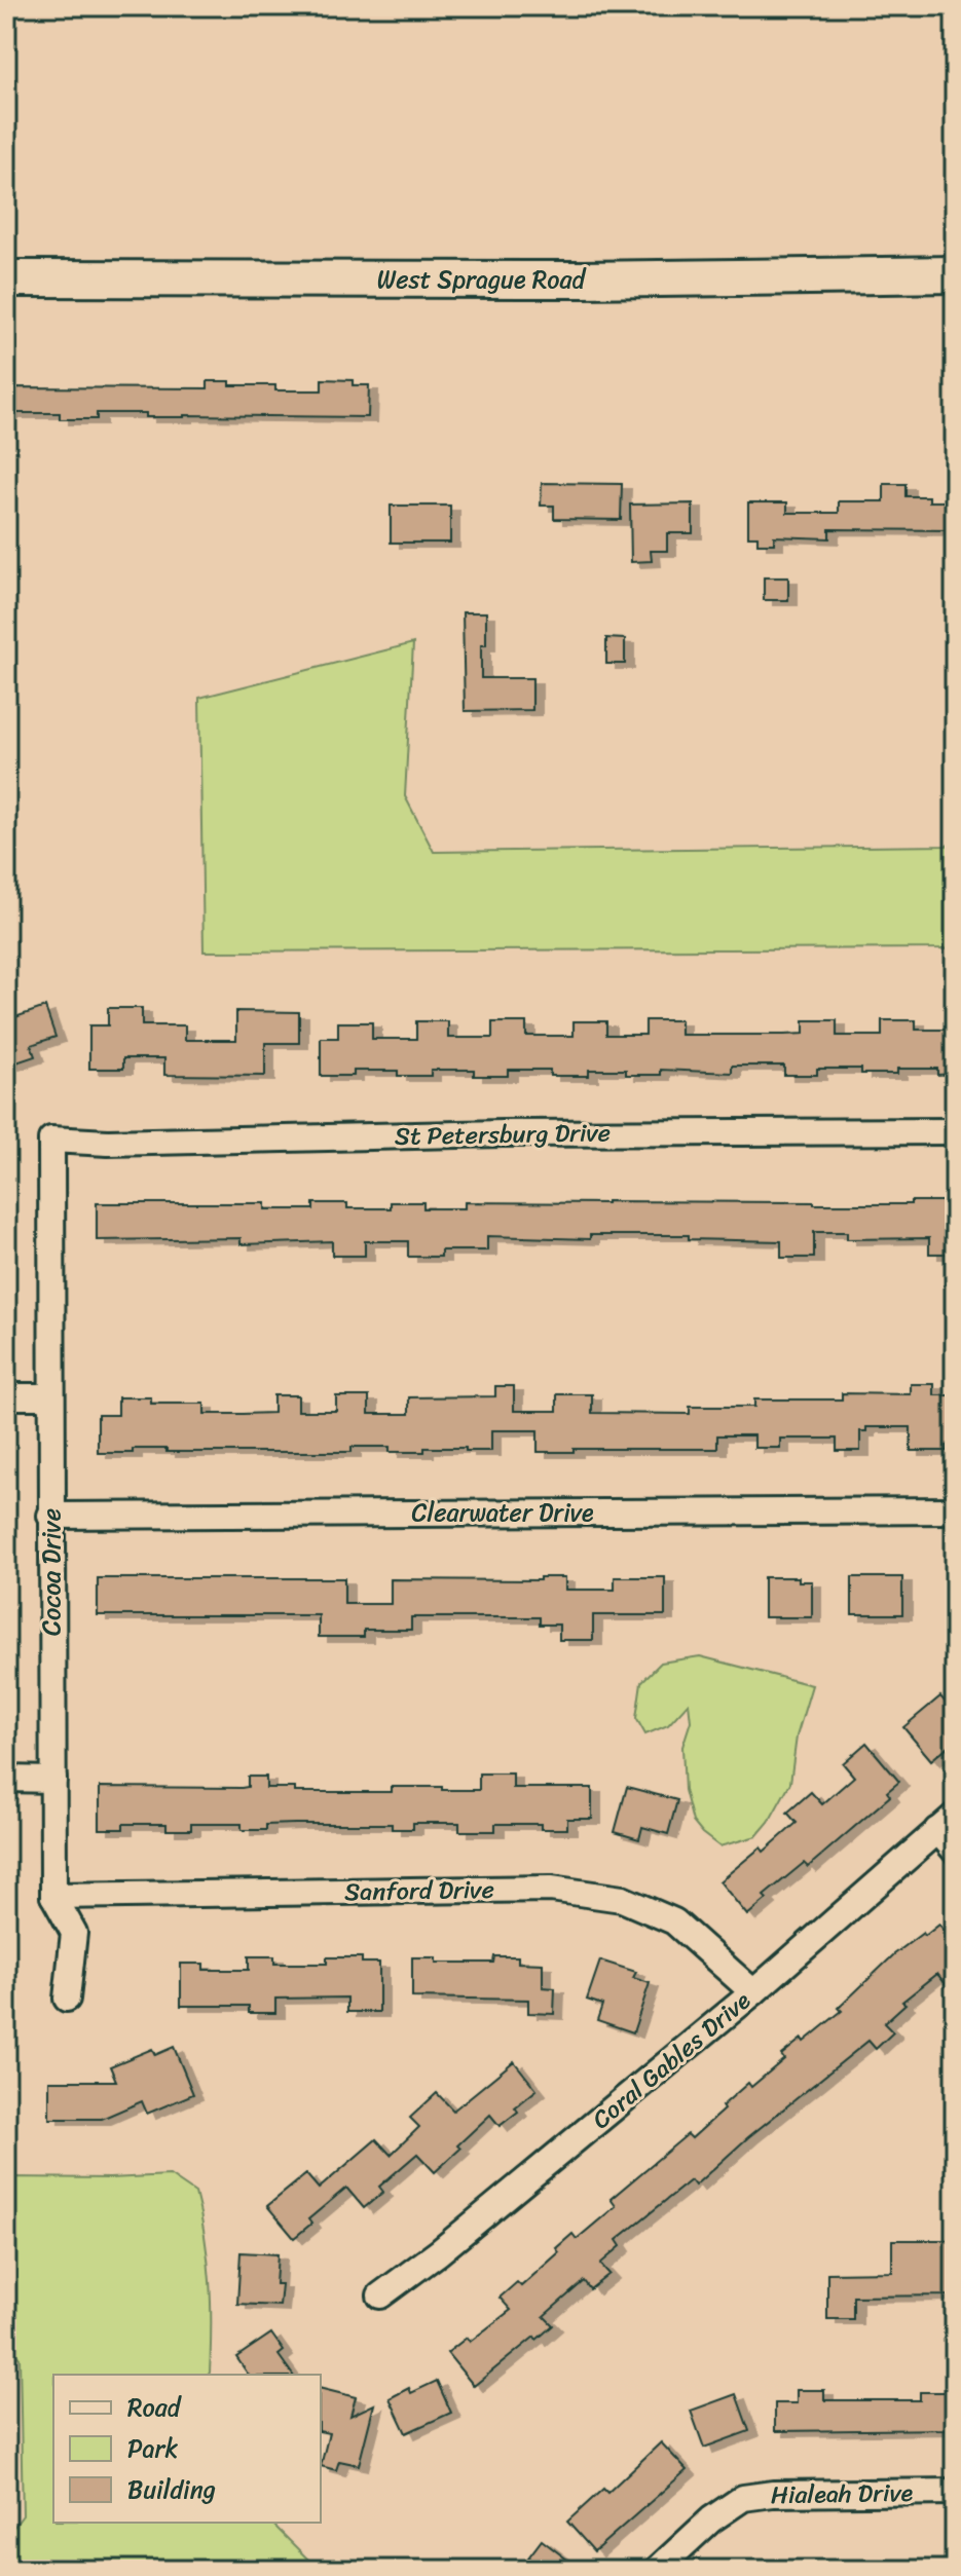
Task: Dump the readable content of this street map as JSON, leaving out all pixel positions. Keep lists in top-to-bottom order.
{
  "streets": {
    "street": [
      "West Sprague Road",
      "St Petersburg Drive",
      "Clearwater Drive",
      "Cocoa Drive",
      "Sanford Drive",
      "Coral Gables Drive",
      "Hialeah Drive"
    ]
  },
  "crossings": [
    ["St Petersburg Drive", "Cocoa Drive"],
    ["Clearwater Drive", "Cocoa Drive"],
    ["Cocoa Drive", "Sanford Drive"],
    ["Sanford Drive", "Coral Gables Drive"]
  ],
  "legend": ["Road", "Park", "Building"]
}
